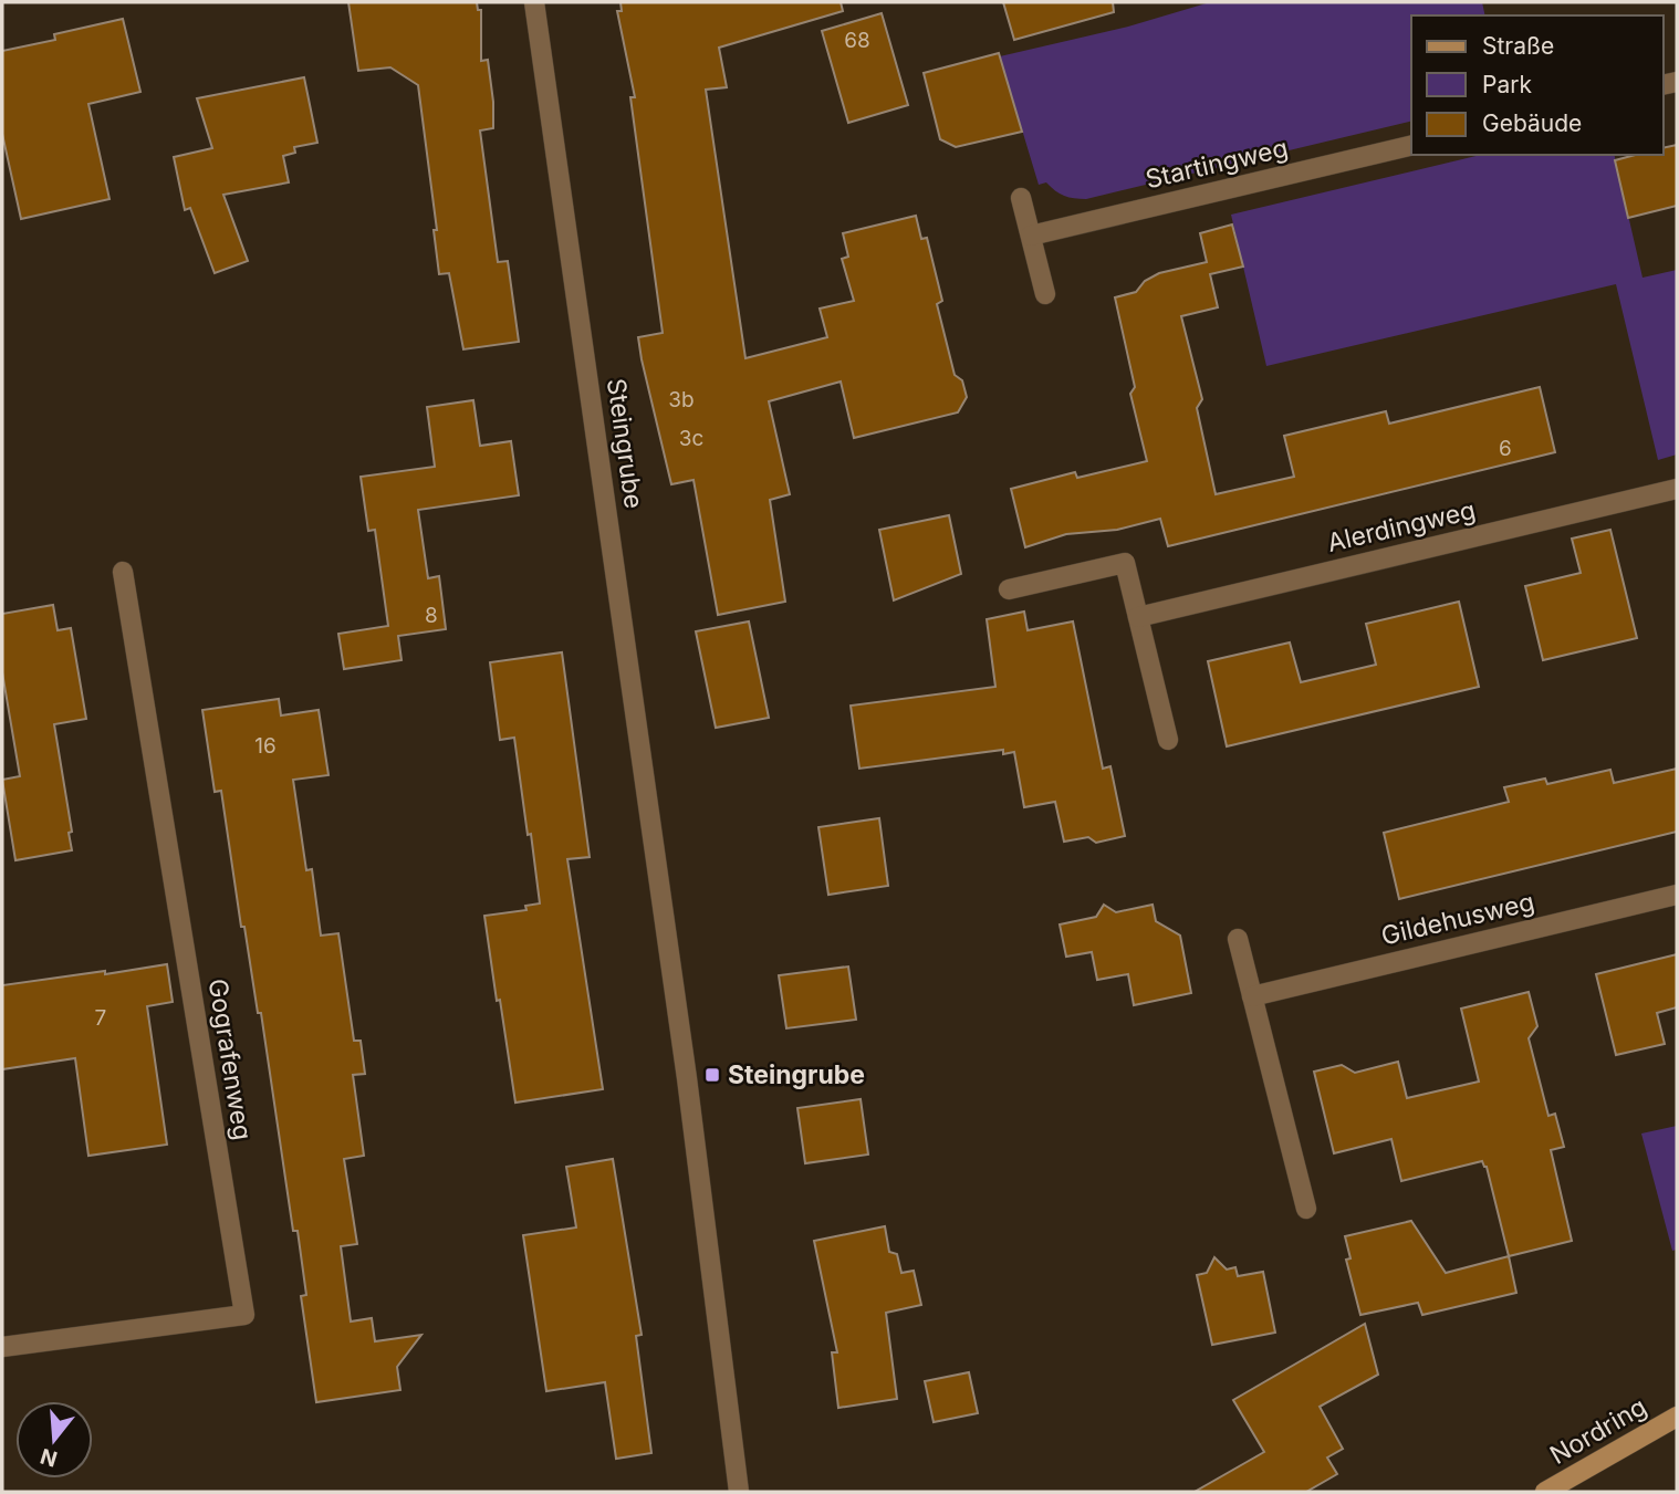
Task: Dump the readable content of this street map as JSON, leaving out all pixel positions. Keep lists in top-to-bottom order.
{
  "streets": {
    "main road": ["Nordring"],
    "street": [
      "Startingweg",
      "Steingrube",
      "Alerdingweg",
      "Gildehusweg",
      "Gografenweg"
    ]
  },
  "places": {
    "transit": ["Steingrube"]
  },
  "house_numbers": [
    "68",
    "3b",
    "3c",
    "6",
    "8",
    "16",
    "7"
  ],
  "legend": ["Straße", "Park", "Gebäude"],
  "north": "bottom"
}
